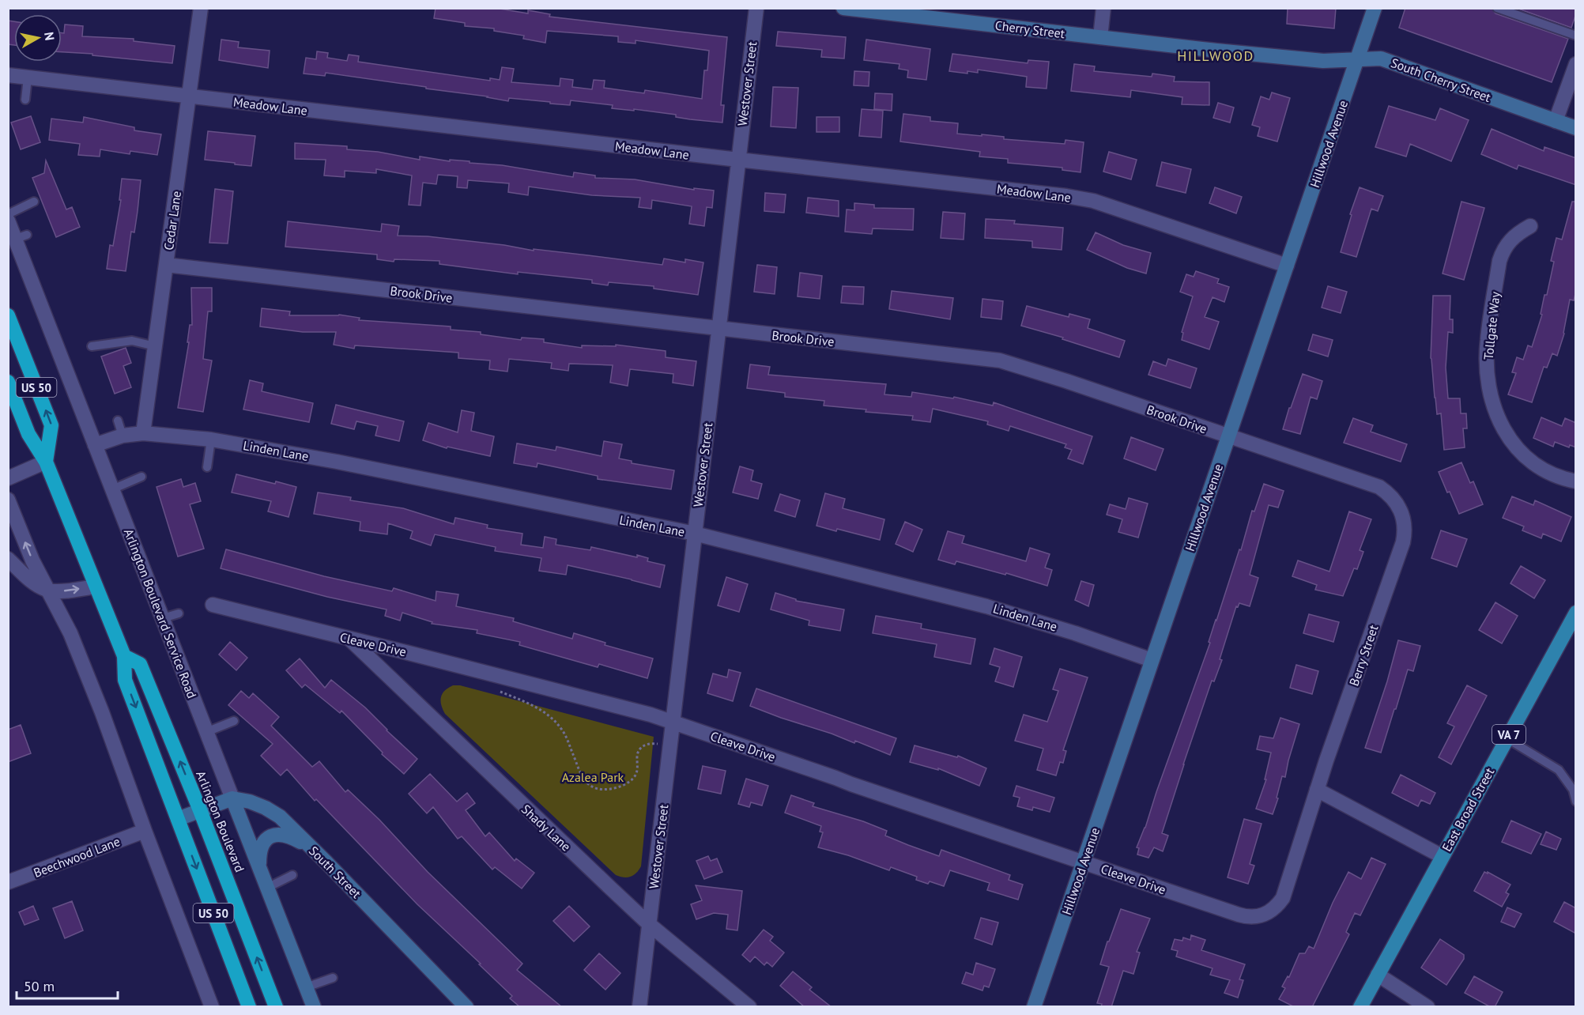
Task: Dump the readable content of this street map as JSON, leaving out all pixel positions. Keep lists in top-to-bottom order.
{
  "streets": {
    "highway": ["US 50", "Arlington Boulevard"],
    "main road": ["VA 7", "East Broad Street"],
    "street": [
      "Cherry Street",
      "South Cherry Street",
      "Westover Street",
      "Meadow Lane",
      "Hillwood Avenue",
      "Cedar Lane",
      "Brook Drive",
      "Tollgate Way",
      "Linden Lane",
      "Arlington Boulevard Service Road",
      "Cleave Drive",
      "Berry Street",
      "Shady Lane",
      "Beechwood Lane",
      "South Street"
    ]
  },
  "crossings": [
    ["Cherry Street", "South Cherry Street"],
    ["South Cherry Street", "Hillwood Avenue"],
    ["Westover Street", "Meadow Lane"],
    ["Westover Street", "Brook Drive"],
    ["Westover Street", "Linden Lane"],
    ["Westover Street", "Cleave Drive"],
    ["Westover Street", "Shady Lane"],
    ["Meadow Lane", "Hillwood Avenue"],
    ["Meadow Lane", "Cedar Lane"],
    ["Hillwood Avenue", "Brook Drive"],
    ["Hillwood Avenue", "Linden Lane"],
    ["Hillwood Avenue", "Cleave Drive"],
    ["Cedar Lane", "Brook Drive"],
    ["Cedar Lane", "Linden Lane"],
    ["Brook Drive", "Berry Street"],
    ["US 50", "Arlington Boulevard"],
    ["Linden Lane", "Arlington Boulevard Service Road"],
    ["Arlington Boulevard Service Road", "South Street"],
    ["Cleave Drive", "Berry Street"],
    ["Cleave Drive", "Shady Lane"]
  ],
  "districts": ["HILLWOOD"],
  "parks": ["Azalea Park"],
  "scale_bar": "50 m",
  "north": "right"
}
